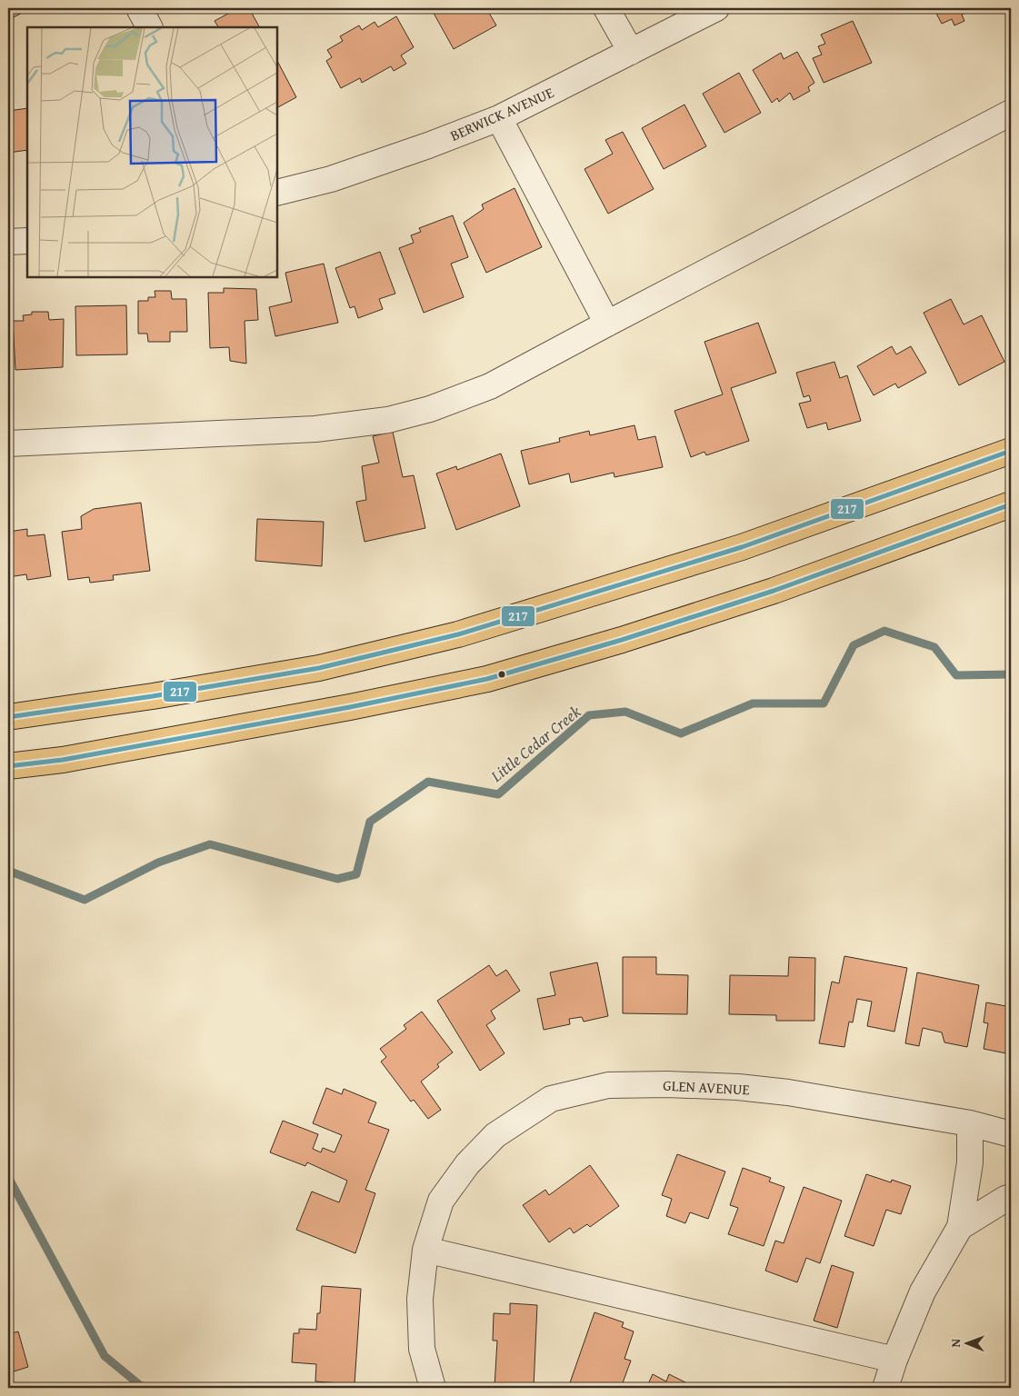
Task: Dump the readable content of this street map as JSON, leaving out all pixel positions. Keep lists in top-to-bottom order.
{
  "streets": {
    "street": ["BERWICK AVENUE", "GLEN AVENUE"]
  },
  "water": ["Little Cedar Creek"],
  "lines": ["transit line 217"],
  "north": "left"
}
